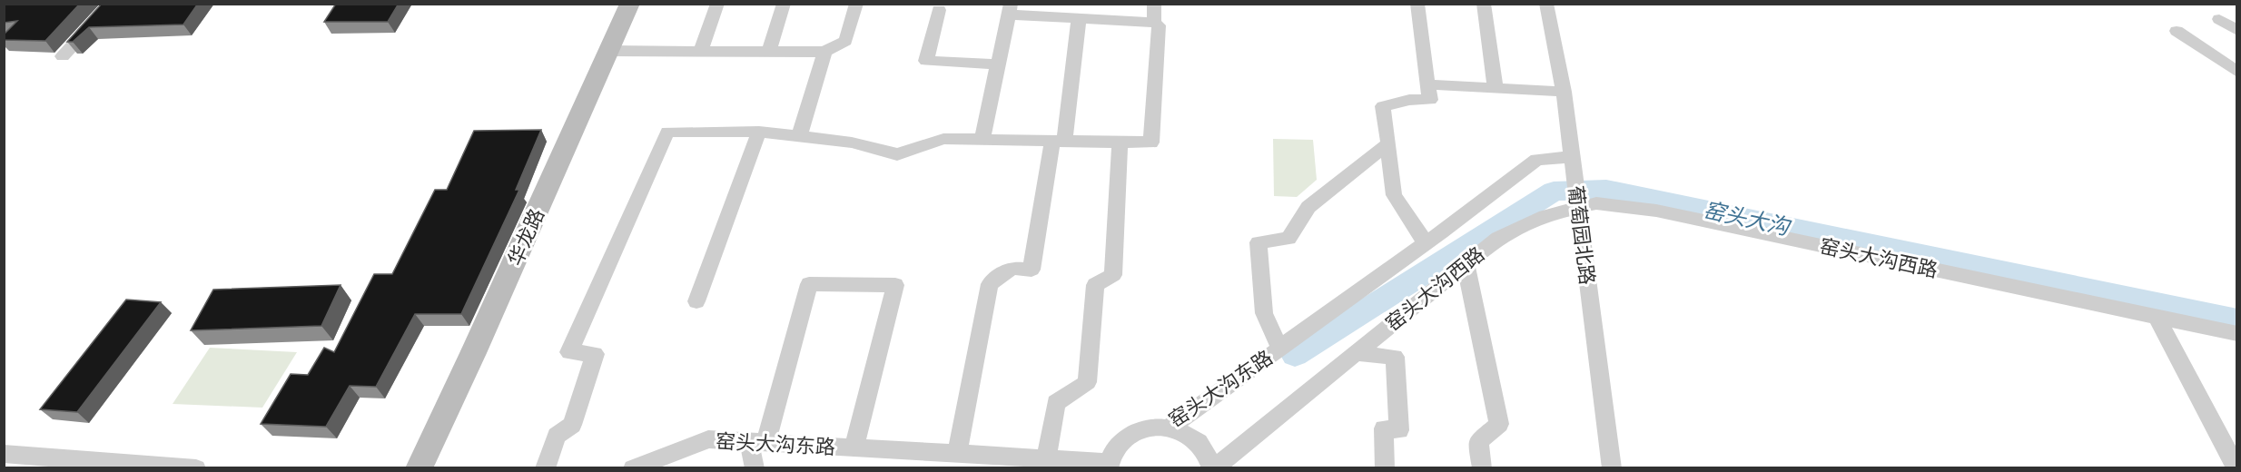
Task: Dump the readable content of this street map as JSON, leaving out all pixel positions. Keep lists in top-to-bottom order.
{
  "streets": {
    "main road": ["华龙路"],
    "street": ["葡萄园北路", "窑头大沟西路", "窑头大沟东路"]
  },
  "crossings": [
    ["葡萄园北路", "窑头大沟西路"],
    ["葡萄园北路", "窑头大沟东路"]
  ],
  "water": ["窑头大沟"]
}
